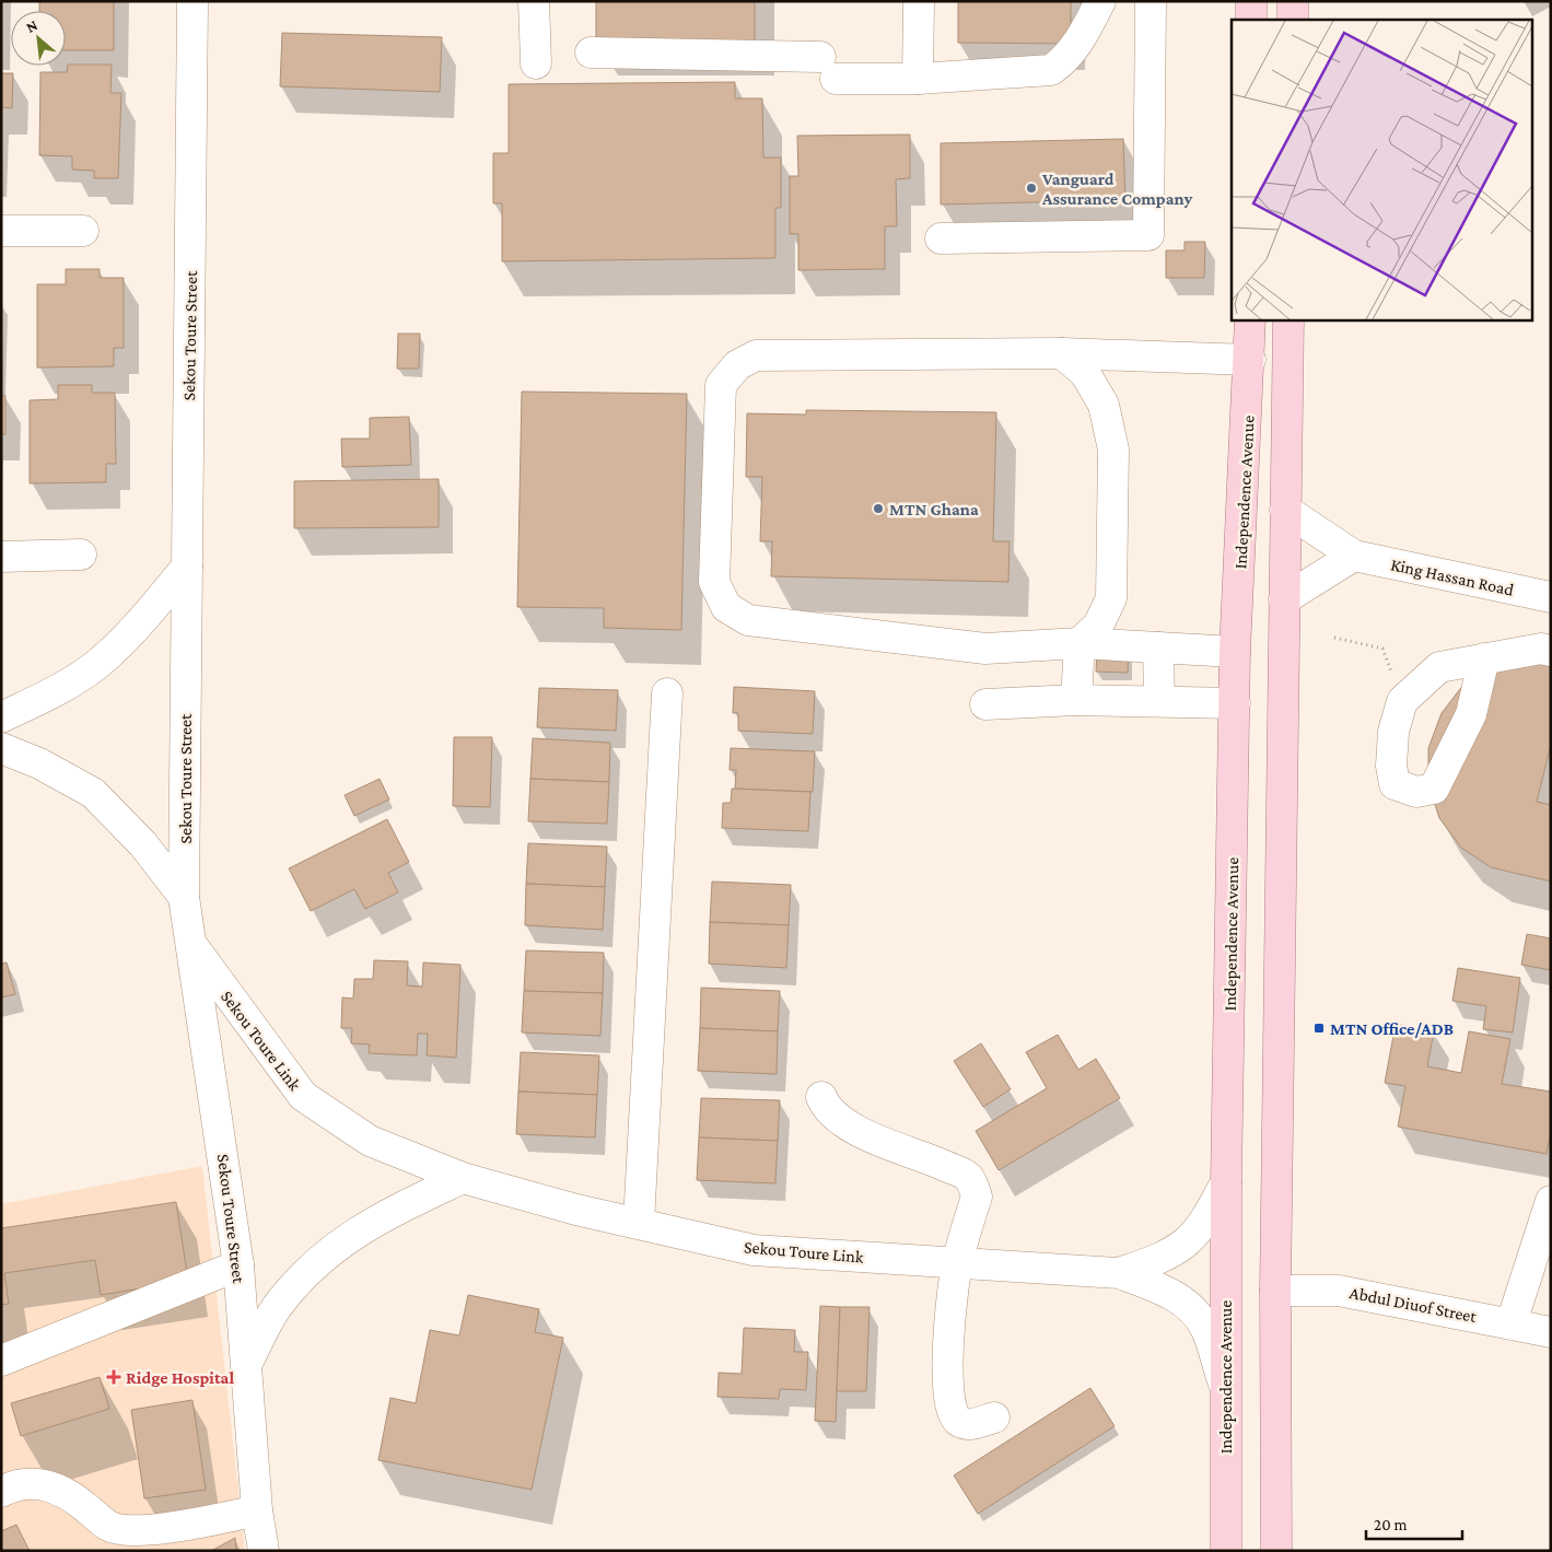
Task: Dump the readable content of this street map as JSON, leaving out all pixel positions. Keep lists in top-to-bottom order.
{
  "streets": {
    "main road": ["Independence Avenue"],
    "street": [
      "Sekou Toure Street",
      "King Hassan Road",
      "Sekou Toure Link",
      "Abdul Diuof Street"
    ]
  },
  "crossings": [
    ["Sekou Toure Street", "Sekou Toure Link"],
    ["Independence Avenue", "Sekou Toure Link"]
  ],
  "places": {
    "other": ["Vanguard Assurance Company", "MTN Ghana"],
    "transit": ["MTN Office/ADB"],
    "health": ["Ridge Hospital"]
  },
  "scale_bar": "20 m",
  "north": "top left"
}
